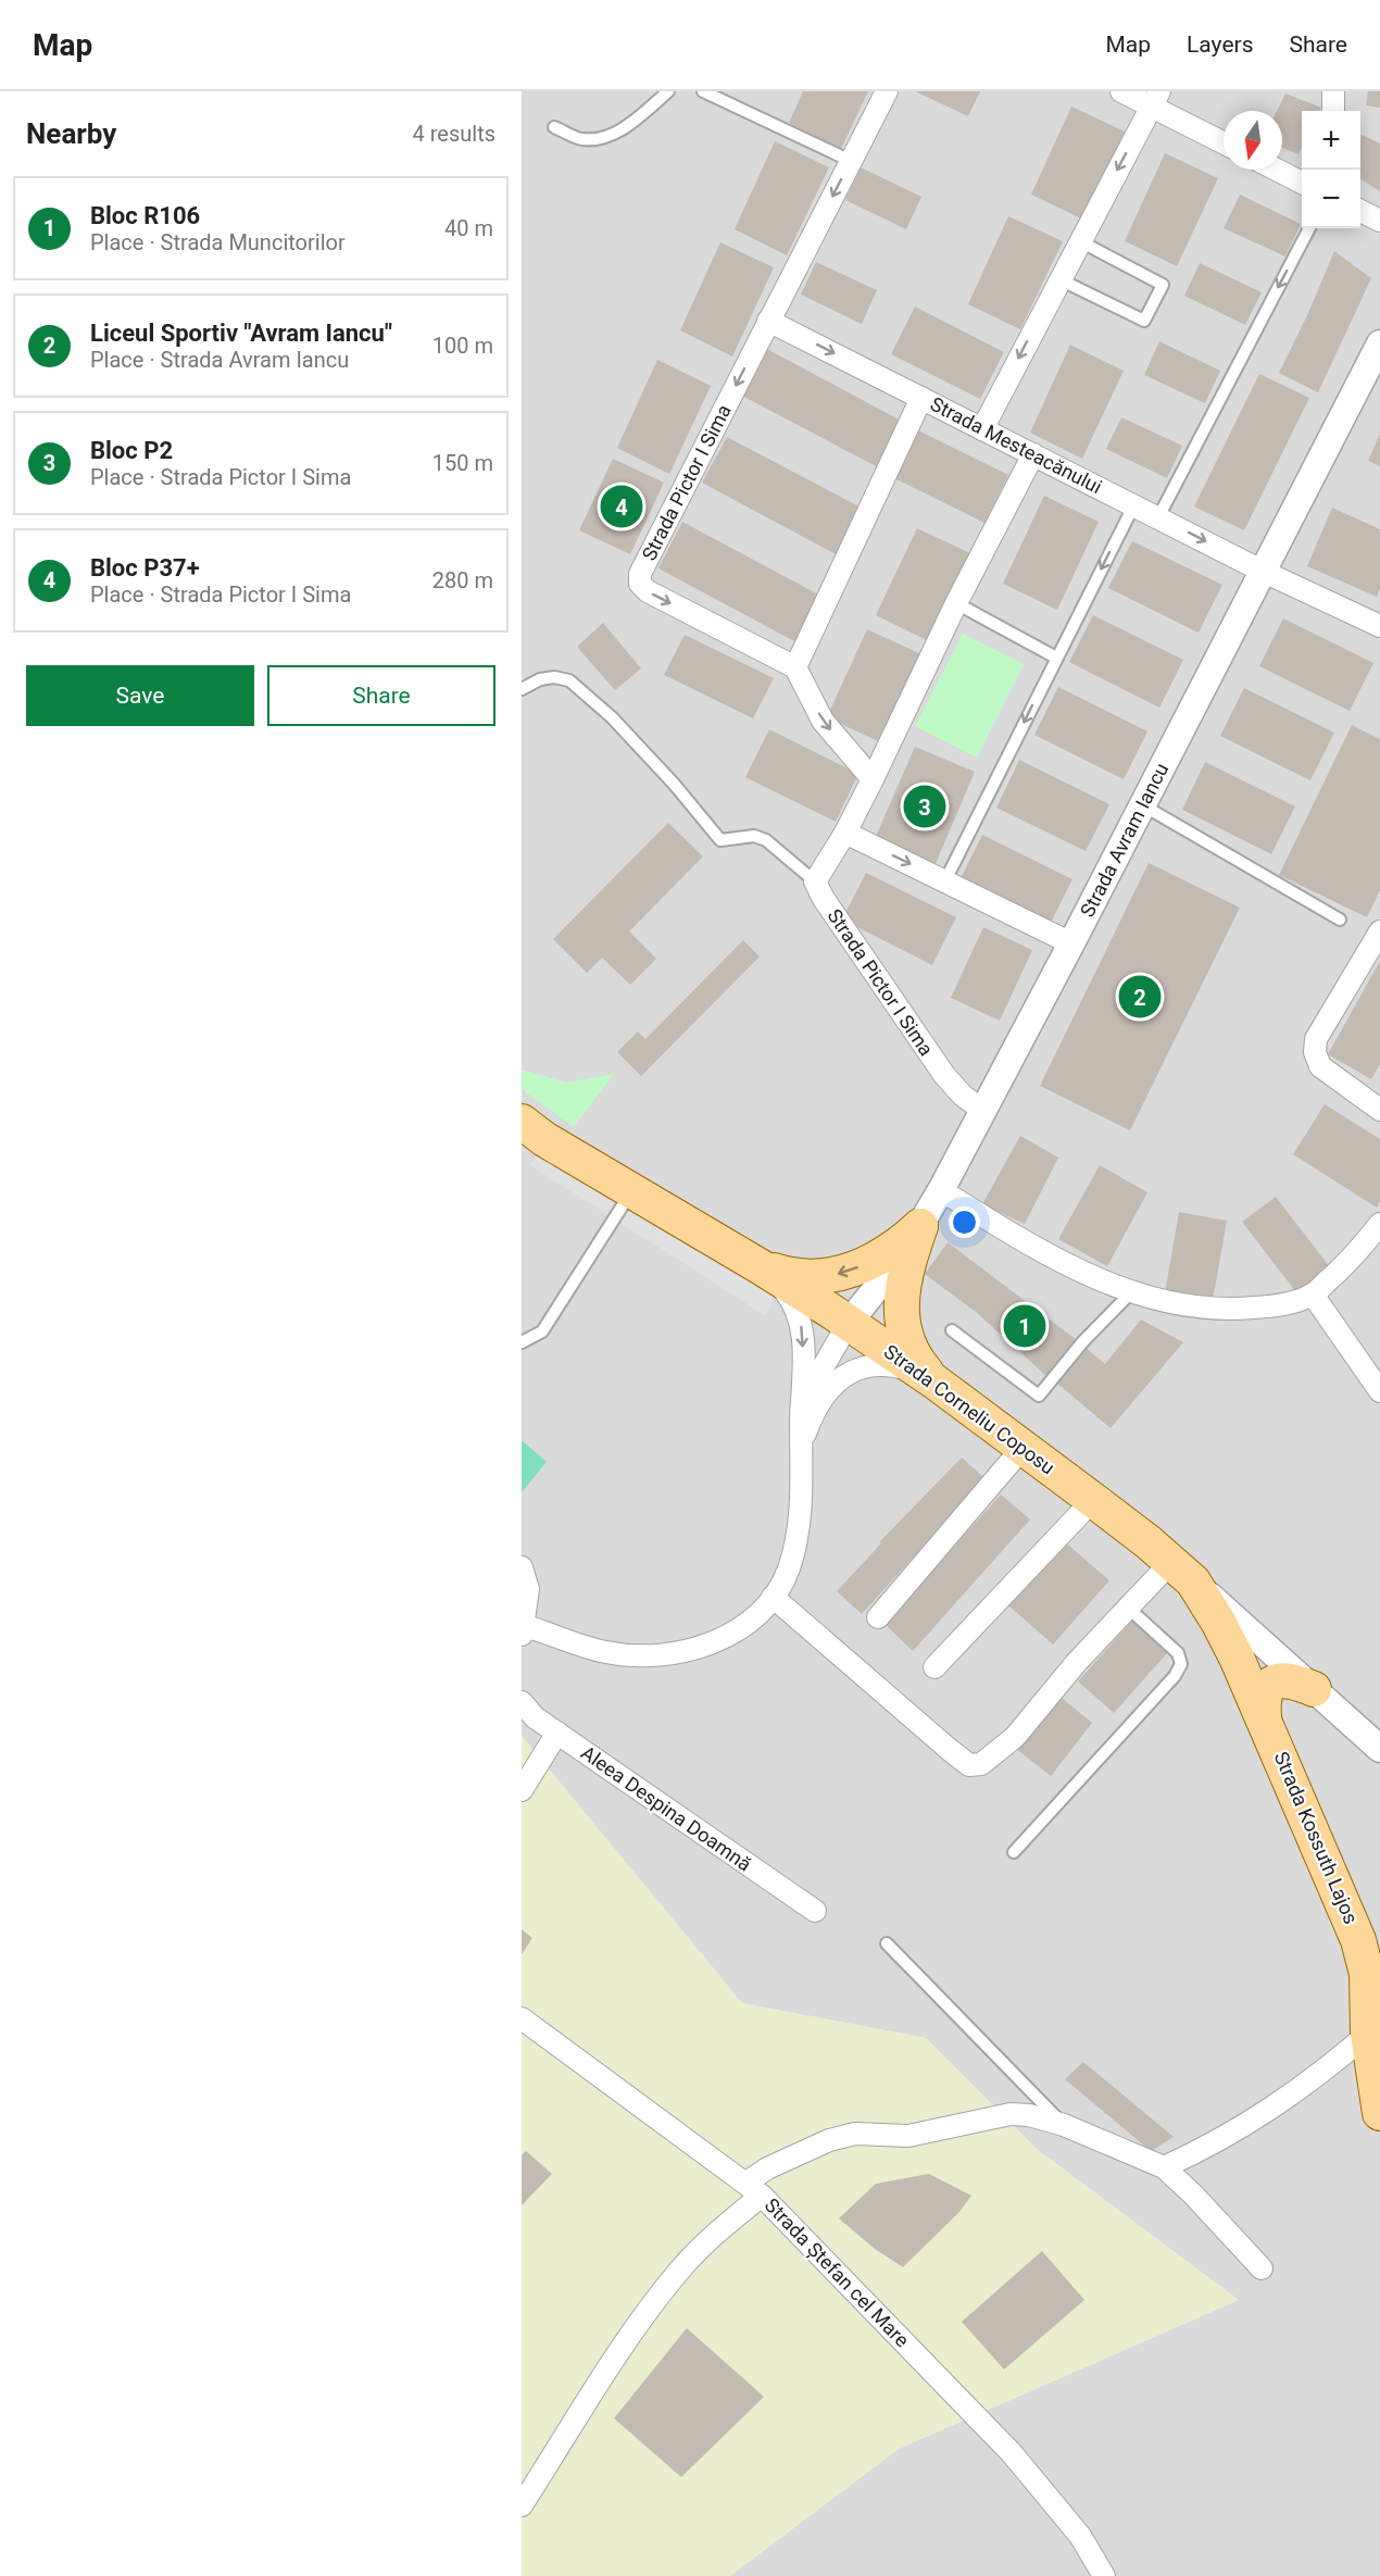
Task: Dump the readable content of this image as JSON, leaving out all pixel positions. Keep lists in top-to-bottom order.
{
  "streets": {
    "main road": ["Strada Corneliu Coposu", "Strada Kossuth Lajos"],
    "street": [
      "Strada Mesteacănului",
      "Strada Pictor I Sima",
      "Strada Avram Iancu",
      "Aleea Despina Doamnă",
      "Strada Ștefan cel Mare"
    ]
  },
  "crossings": [
    ["Strada Mesteacănului", "Strada Pictor I Sima"],
    ["Strada Mesteacănului", "Strada Avram Iancu"],
    ["Strada Pictor I Sima", "Strada Avram Iancu"],
    ["Strada Avram Iancu", "Strada Corneliu Coposu"],
    ["Strada Corneliu Coposu", "Strada Kossuth Lajos"]
  ],
  "one_way": ["Strada Mesteacănului"],
  "north": "bottom",
  "page": {
    "header": "Map",
    "nav": ["Map", "Layers", "Share"],
    "heading": ["Nearby", "4 results"],
    "map_buttons": ["+", "−"],
    "list": [
      {
        "mark": "1",
        "name": "Bloc R106",
        "note": "Place · Strada Muncitorilor",
        "value": "40 m"
      },
      {
        "mark": "2",
        "name": "Liceul Sportiv \"Avram Iancu\"",
        "note": "Place · Strada Avram Iancu",
        "value": "100 m"
      },
      {
        "mark": "3",
        "name": "Bloc P2",
        "note": "Place · Strada Pictor I Sima",
        "value": "150 m"
      },
      {
        "mark": "4",
        "name": "Bloc P37+",
        "note": "Place · Strada Pictor I Sima",
        "value": "280 m"
      }
    ],
    "pins": [
      "4",
      "3",
      "2",
      "1"
    ],
    "buttons": ["Save", "Share"]
  }
}
